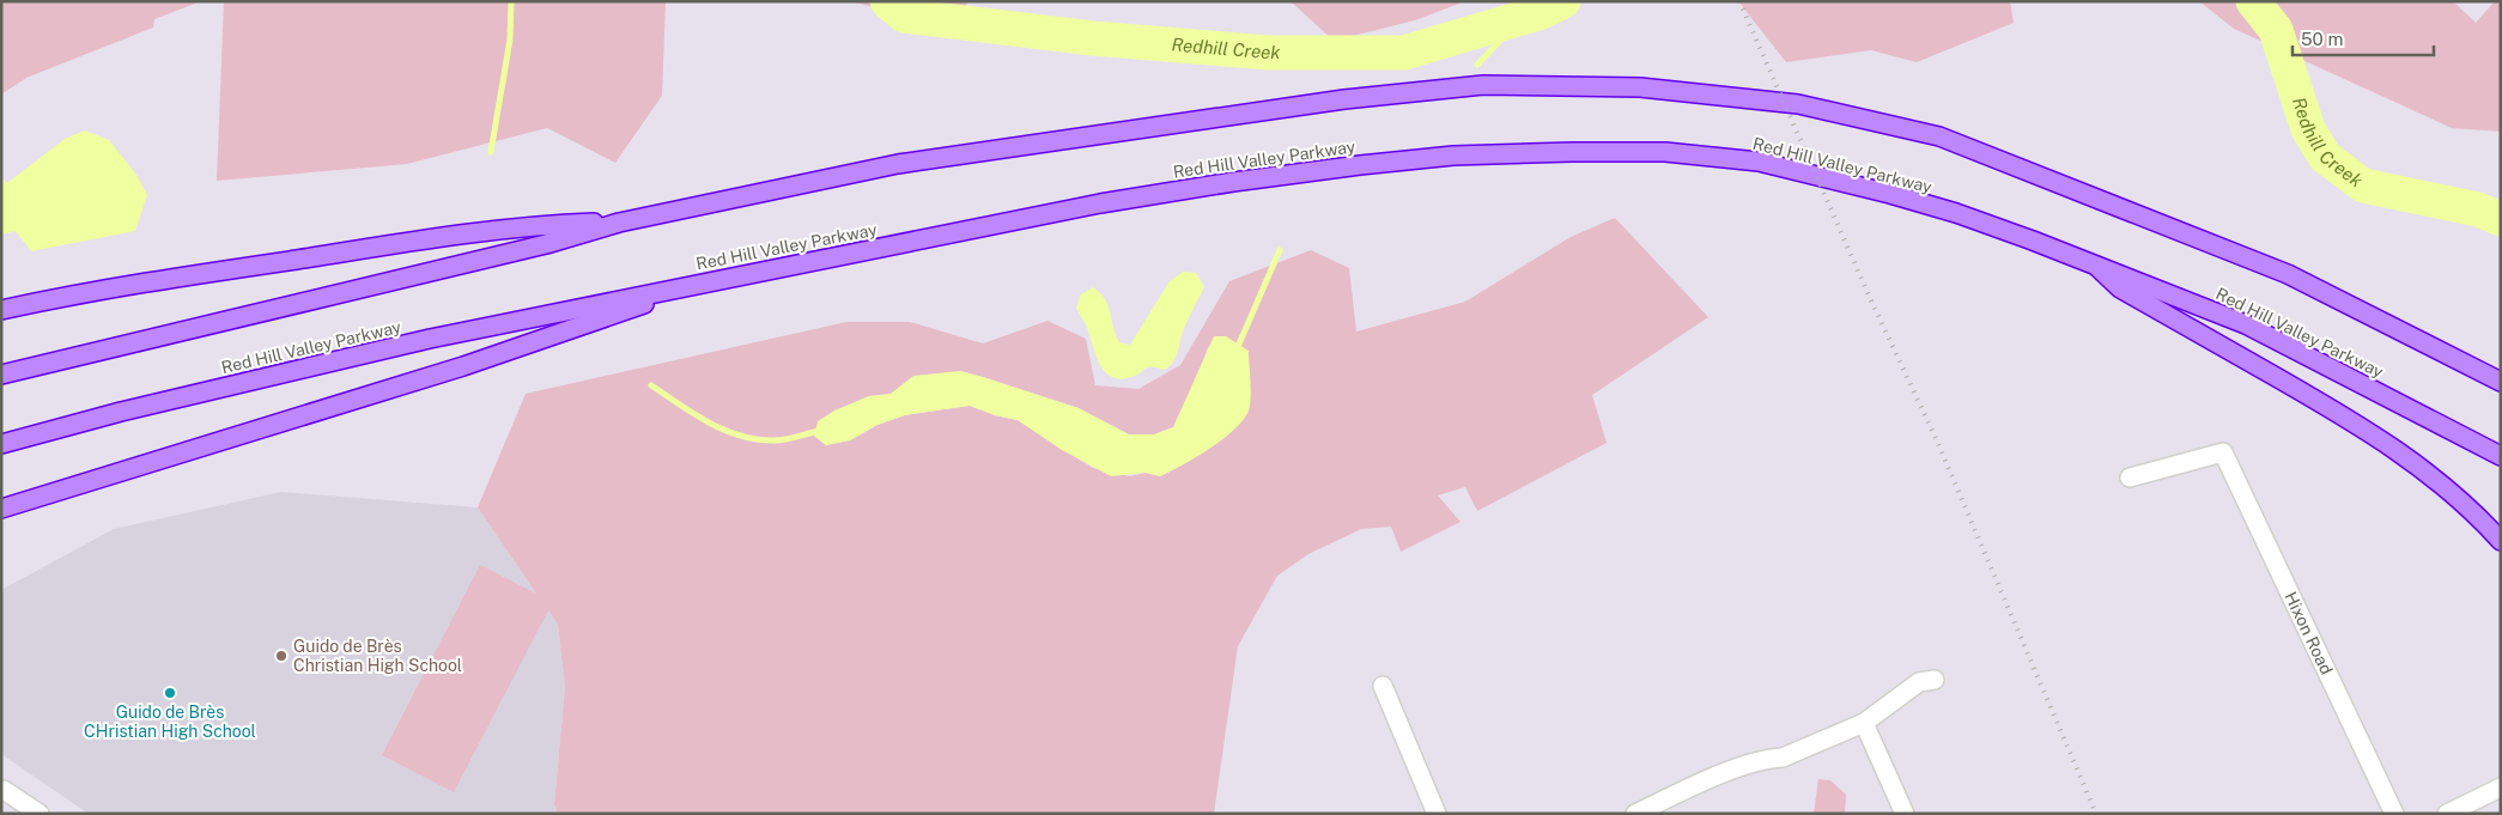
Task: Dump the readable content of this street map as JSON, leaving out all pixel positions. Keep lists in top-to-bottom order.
{
  "streets": {
    "highway": ["Red Hill Valley Parkway"],
    "street": ["Hixon Road"]
  },
  "water": ["Redhill Creek"],
  "places": ["Guido de Brès Christian High School", "Guido de Brès CHristian High School"],
  "scale_bar": "50 m"
}
